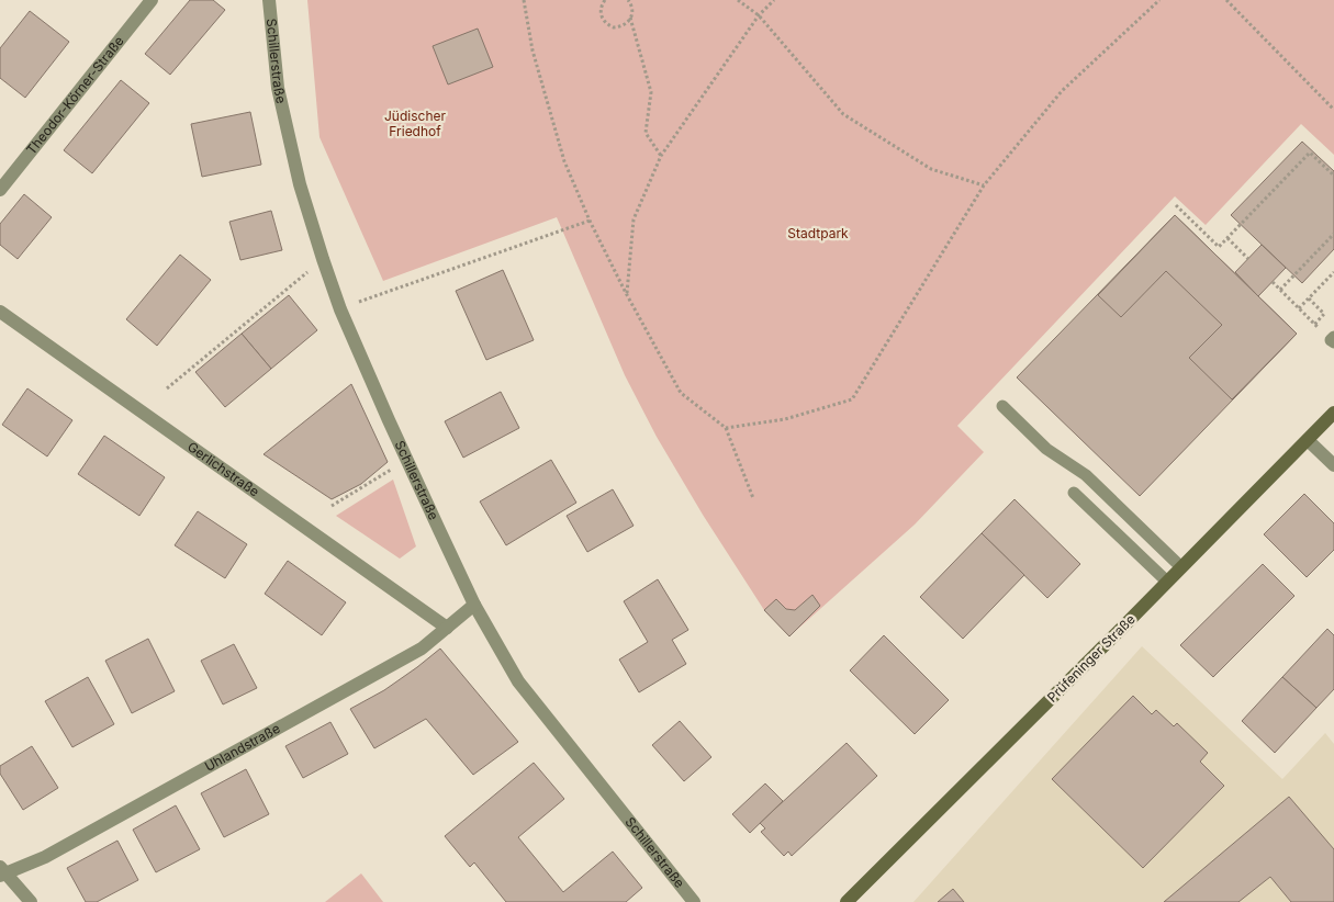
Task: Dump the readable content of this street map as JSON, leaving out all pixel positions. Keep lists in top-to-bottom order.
{
  "streets": {
    "street": [
      "Schillerstraße",
      "Theodor-Körner-Straße",
      "Gerlichstraße",
      "Prüfeninger Straße",
      "Uhlandstraße"
    ]
  },
  "crossings": [
    ["Schillerstraße", "Uhlandstraße"],
    ["Gerlichstraße", "Uhlandstraße"]
  ],
  "parks": ["Jüdischer Friedhof", "Stadtpark"]
}
